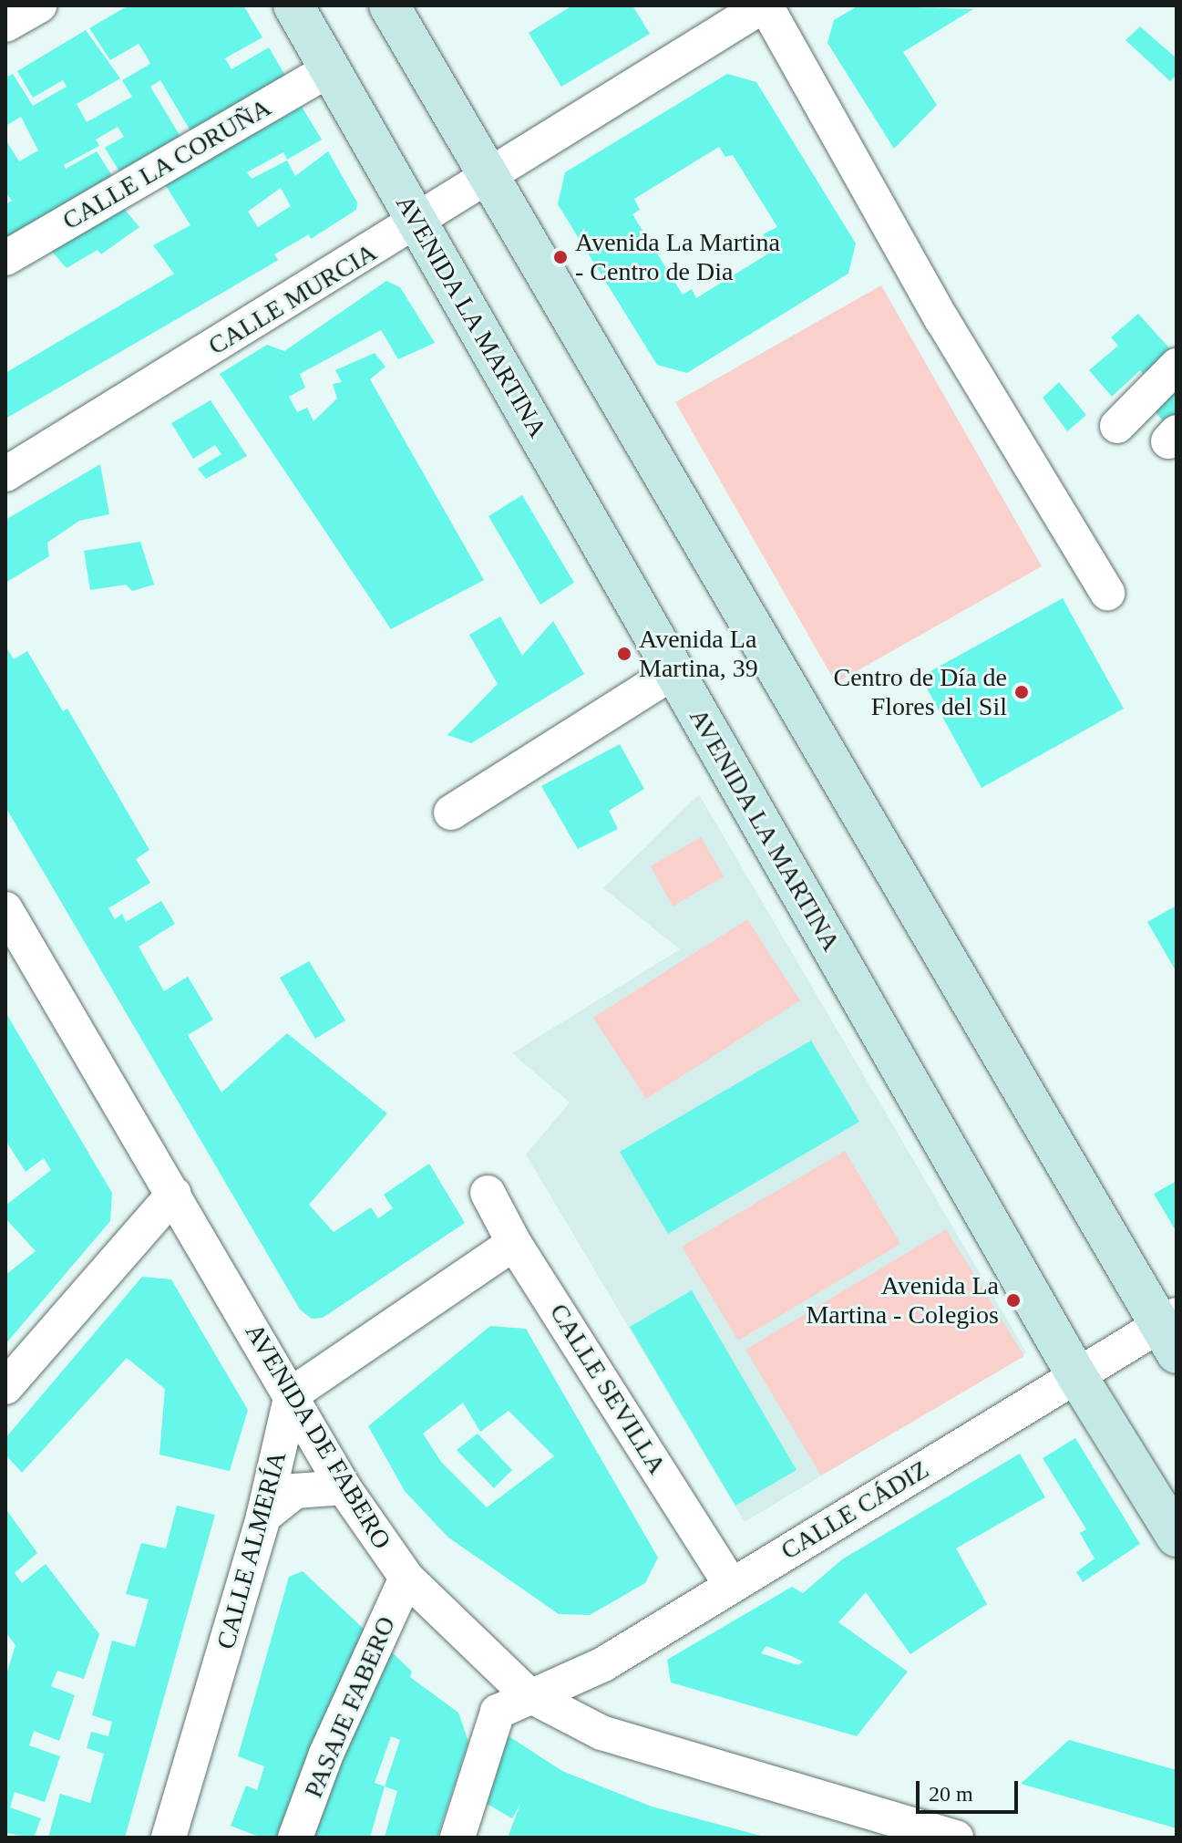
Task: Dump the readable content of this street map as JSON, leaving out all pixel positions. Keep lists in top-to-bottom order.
{
  "streets": {
    "street": [
      "CALLE LA CORUÑA",
      "CALLE MURCIA",
      "AVENIDA LA MARTINA",
      "CALLE SEVILLA",
      "AVENIDA DE FABERO",
      "CALLE CÁDIZ",
      "CALLE ALMERÍA",
      "PASAJE FABERO"
    ]
  },
  "crossings": [
    ["CALLE LA CORUÑA", "AVENIDA LA MARTINA"],
    ["CALLE MURCIA", "AVENIDA LA MARTINA"],
    ["AVENIDA LA MARTINA", "CALLE CÁDIZ"],
    ["CALLE SEVILLA", "CALLE CÁDIZ"],
    ["AVENIDA DE FABERO", "CALLE CÁDIZ"],
    ["AVENIDA DE FABERO", "CALLE ALMERÍA"],
    ["AVENIDA DE FABERO", "PASAJE FABERO"]
  ],
  "places": [
    "Avenida La Martina - Centro de Dia",
    "Avenida La Martina, 39",
    "Centro de Día de Flores del Sil",
    "Avenida La Martina - Colegios"
  ],
  "scale_bar": "20 m"
}
